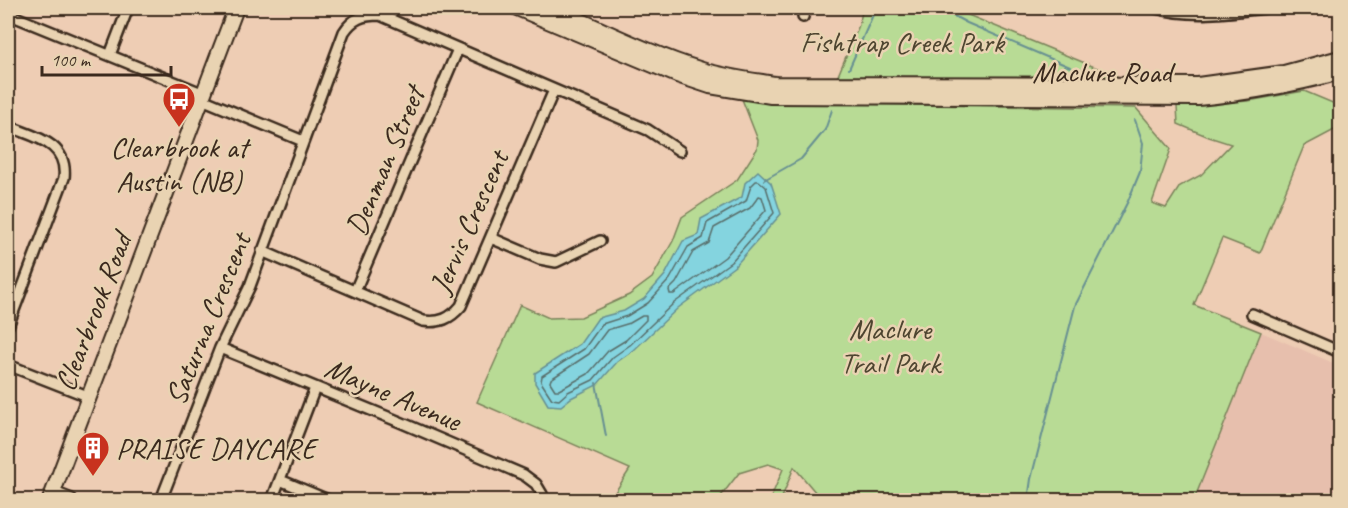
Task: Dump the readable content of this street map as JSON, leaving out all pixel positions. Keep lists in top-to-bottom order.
{
  "streets": {
    "main road": ["Maclure Road", "Clearbrook Road"],
    "street": [
      "Denman Street",
      "Jervis Crescent",
      "Saturna Crescent",
      "Mayne Avenue"
    ]
  },
  "crossings": [
    ["Denman Street", "Jervis Crescent"],
    ["Denman Street", "Saturna Crescent"],
    ["Jervis Crescent", "Saturna Crescent"],
    ["Saturna Crescent", "Mayne Avenue"]
  ],
  "parks": ["Fishtrap Creek Park", "Maclure Trail Park"],
  "places": {
    "bus stop": ["Clearbrook at Austin (NB)"],
    "building": ["PRAISE DAYCARE"]
  },
  "scale_bar": "100 m"
}
